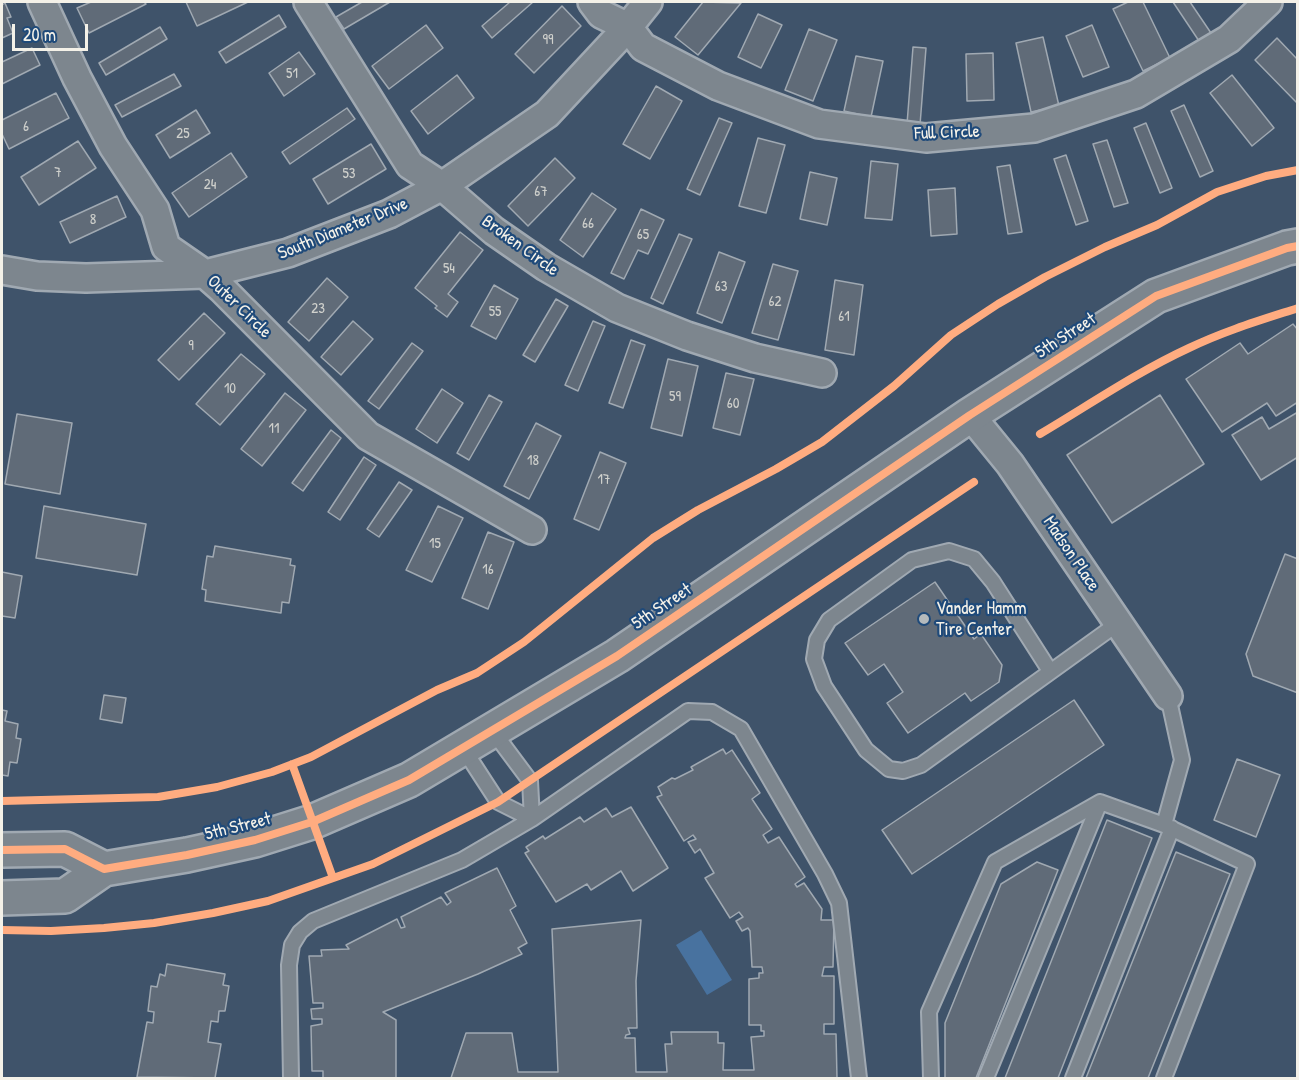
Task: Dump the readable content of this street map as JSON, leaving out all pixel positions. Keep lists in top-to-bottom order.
{
  "streets": {
    "main road": ["5th Street"],
    "street": [
      "Full Circle",
      "South Diameter Drive",
      "Broken Circle",
      "Outer Circle",
      "Madson Place"
    ]
  },
  "crossings": [
    ["Full Circle", "South Diameter Drive"],
    ["South Diameter Drive", "Broken Circle"],
    ["South Diameter Drive", "Outer Circle"],
    ["5th Street", "Madson Place"]
  ],
  "places": ["Vander Hamm Tire Center"],
  "house_numbers": [
    "99",
    "51",
    "6",
    "25",
    "7",
    "53",
    "24",
    "67",
    "8",
    "66",
    "65",
    "54",
    "63",
    "62",
    "23",
    "55",
    "61",
    "9",
    "10",
    "59",
    "60",
    "11",
    "18",
    "17",
    "15",
    "16"
  ],
  "scale_bar": "20 m"
}
